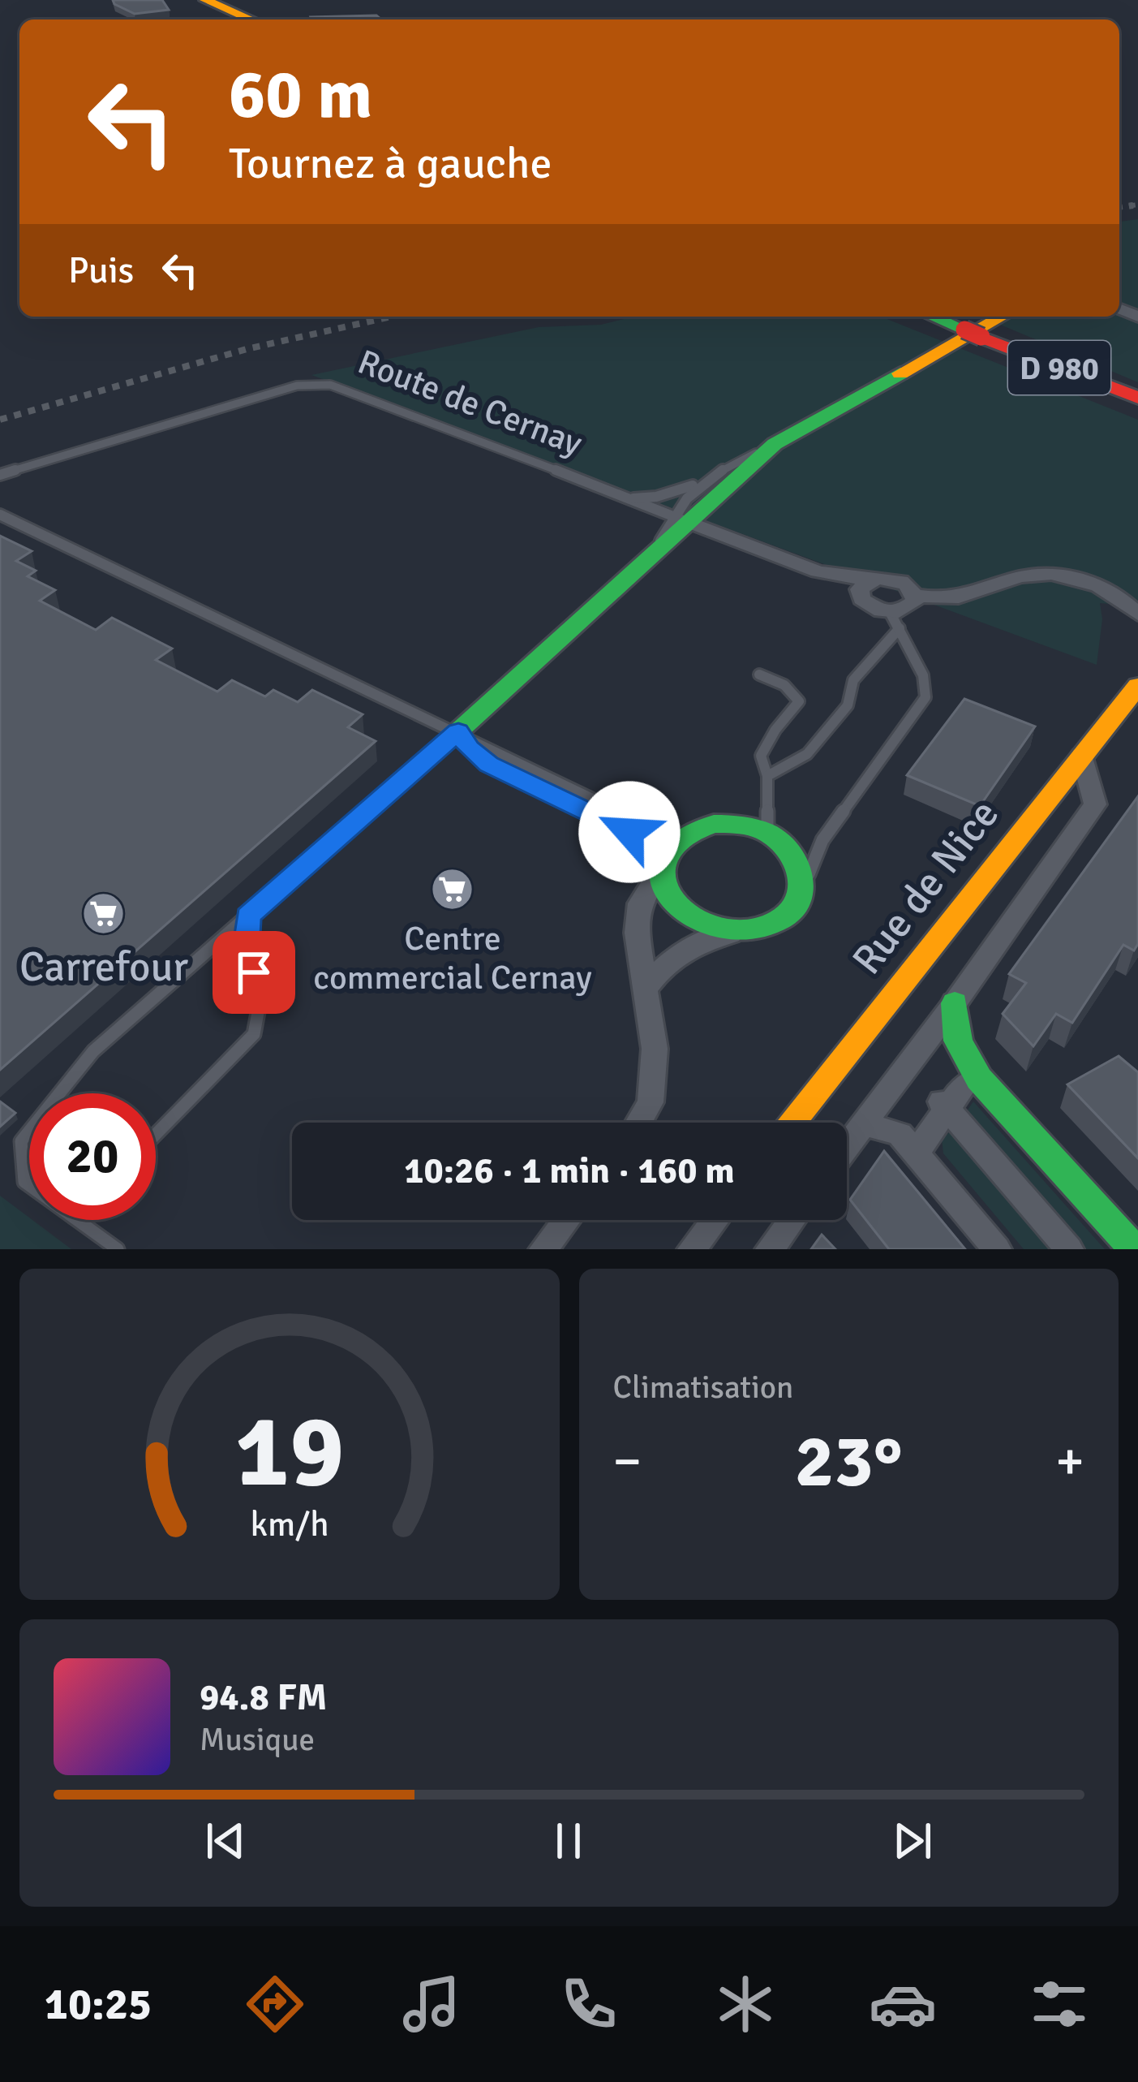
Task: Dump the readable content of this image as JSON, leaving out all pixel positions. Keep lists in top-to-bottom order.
{
  "streets": {
    "street": ["D 980", "Rue de Nice"],
    "lane": ["Route de Cernay"]
  },
  "places": {
    "supermarket": ["Centre commercial Cernay", "Carrefour"]
  },
  "page": {
    "turn": ["60 m", "Tournez à gauche"],
    "then": "Puis",
    "limit": "20",
    "trip": "10:26 · 1 min · 160 m",
    "tile": "Climatisation",
    "heat": ["−", "23°", "+"],
    "song": ["94.8 FM", "Musique"],
    "tabs": "10:25",
    "gauge": ["19", "km/h"]
  }
}
